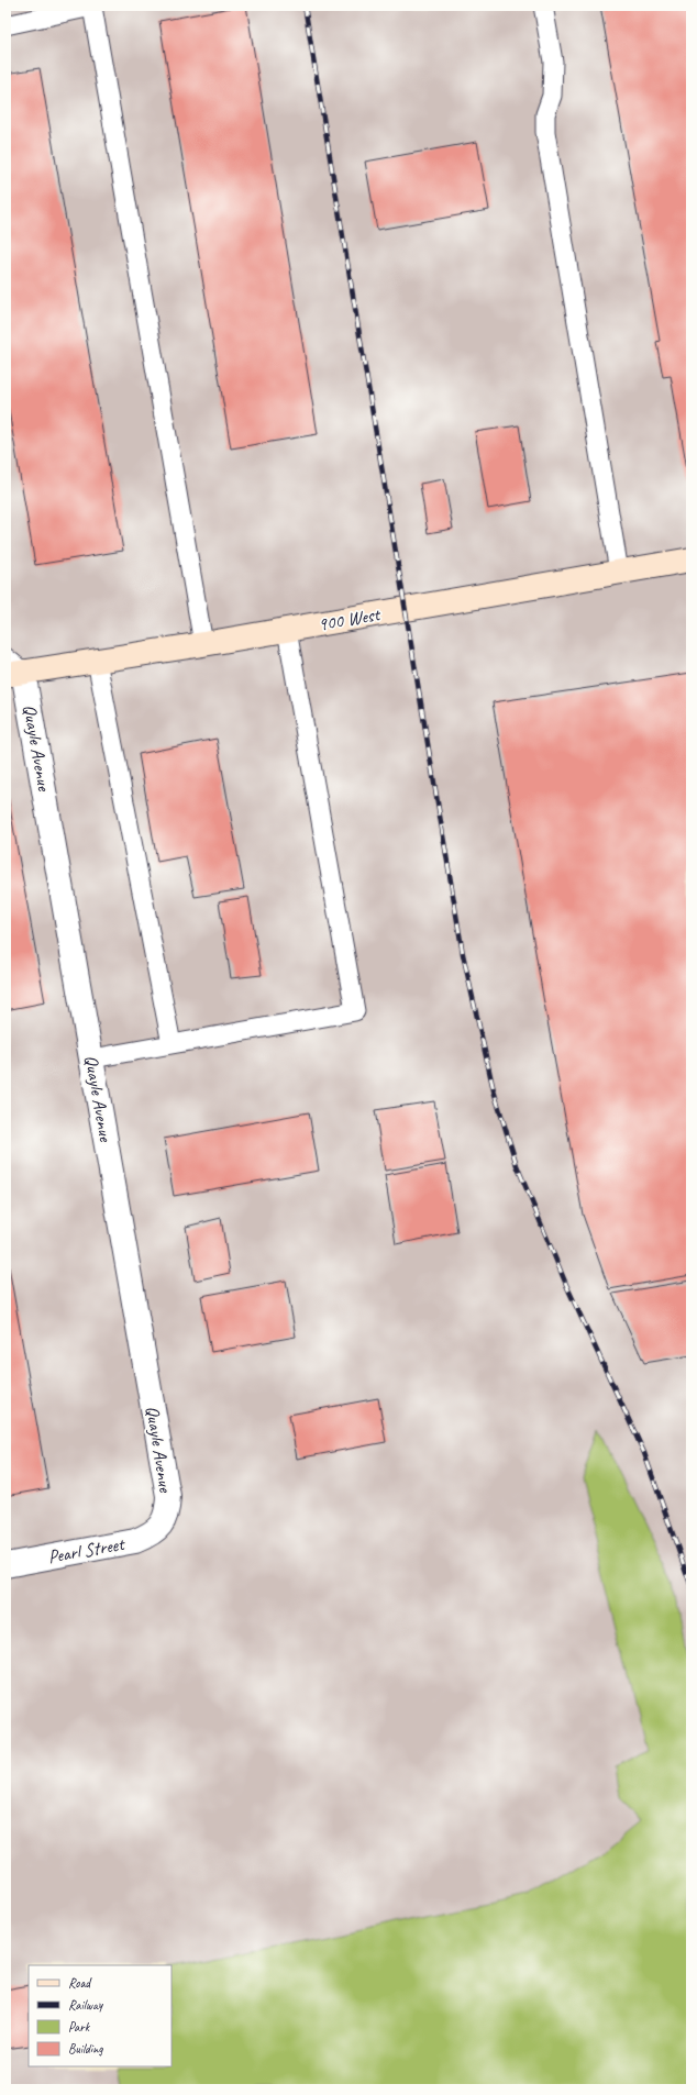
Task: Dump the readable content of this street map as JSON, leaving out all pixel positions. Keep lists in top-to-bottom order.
{
  "streets": {
    "main road": ["900 West"],
    "street": ["Quayle Avenue", "Pearl Street"]
  },
  "crossings": [
    ["900 West", "Quayle Avenue"],
    ["Quayle Avenue", "Pearl Street"]
  ],
  "legend": [
    "Road",
    "Railway",
    "Park",
    "Building"
  ]
}
